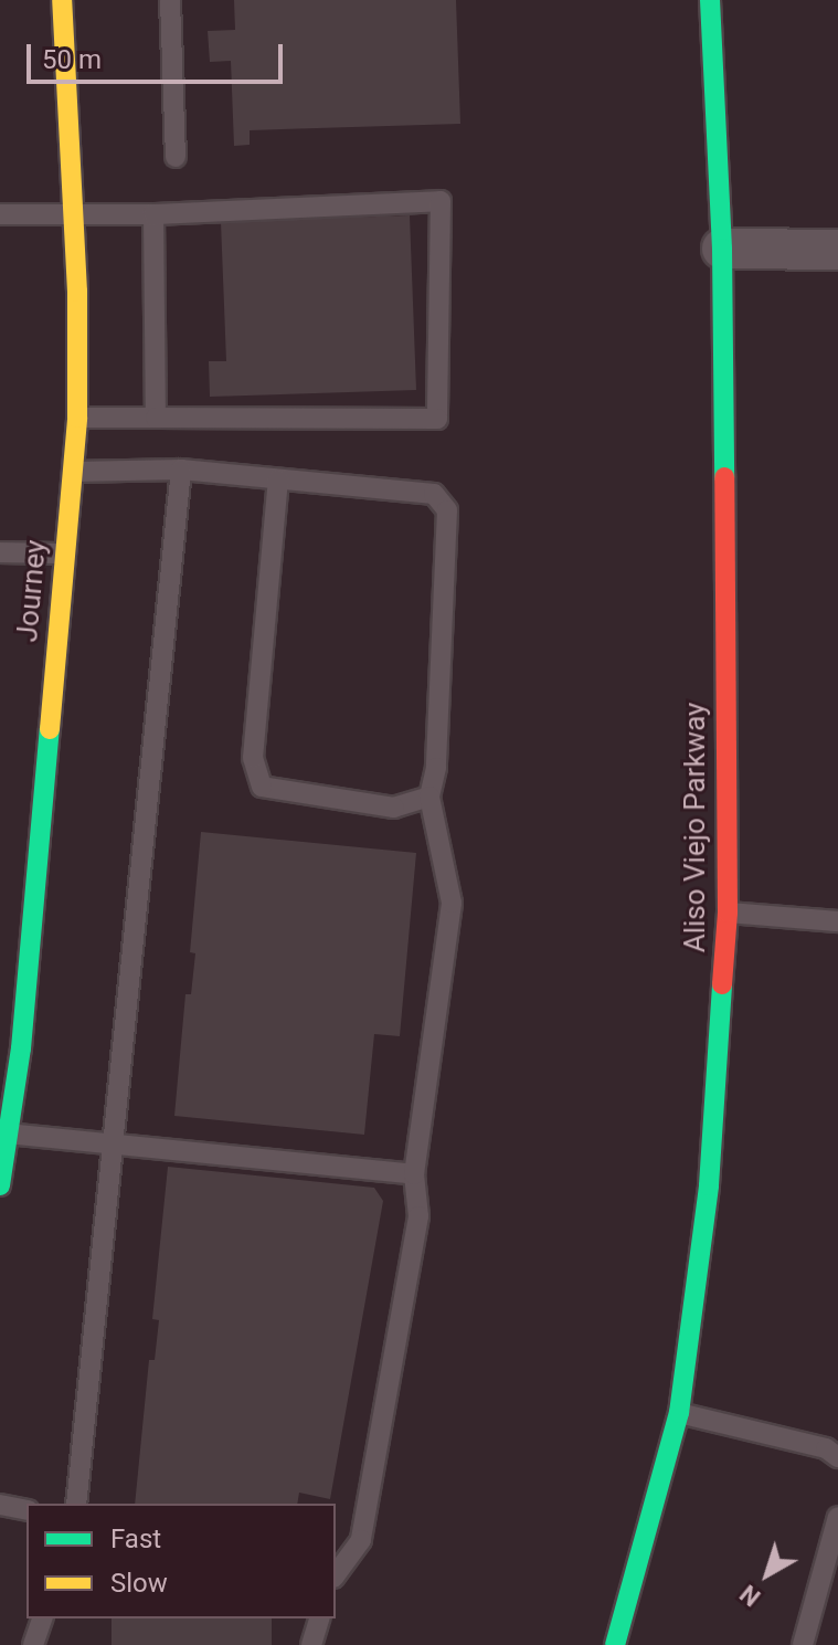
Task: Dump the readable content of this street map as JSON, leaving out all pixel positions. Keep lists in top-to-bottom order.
{
  "streets": {
    "main road": ["Journey", "Aliso Viejo Parkway"]
  },
  "legend": ["Fast", "Slow"],
  "scale_bar": "50 m",
  "north": "bottom left"
}
